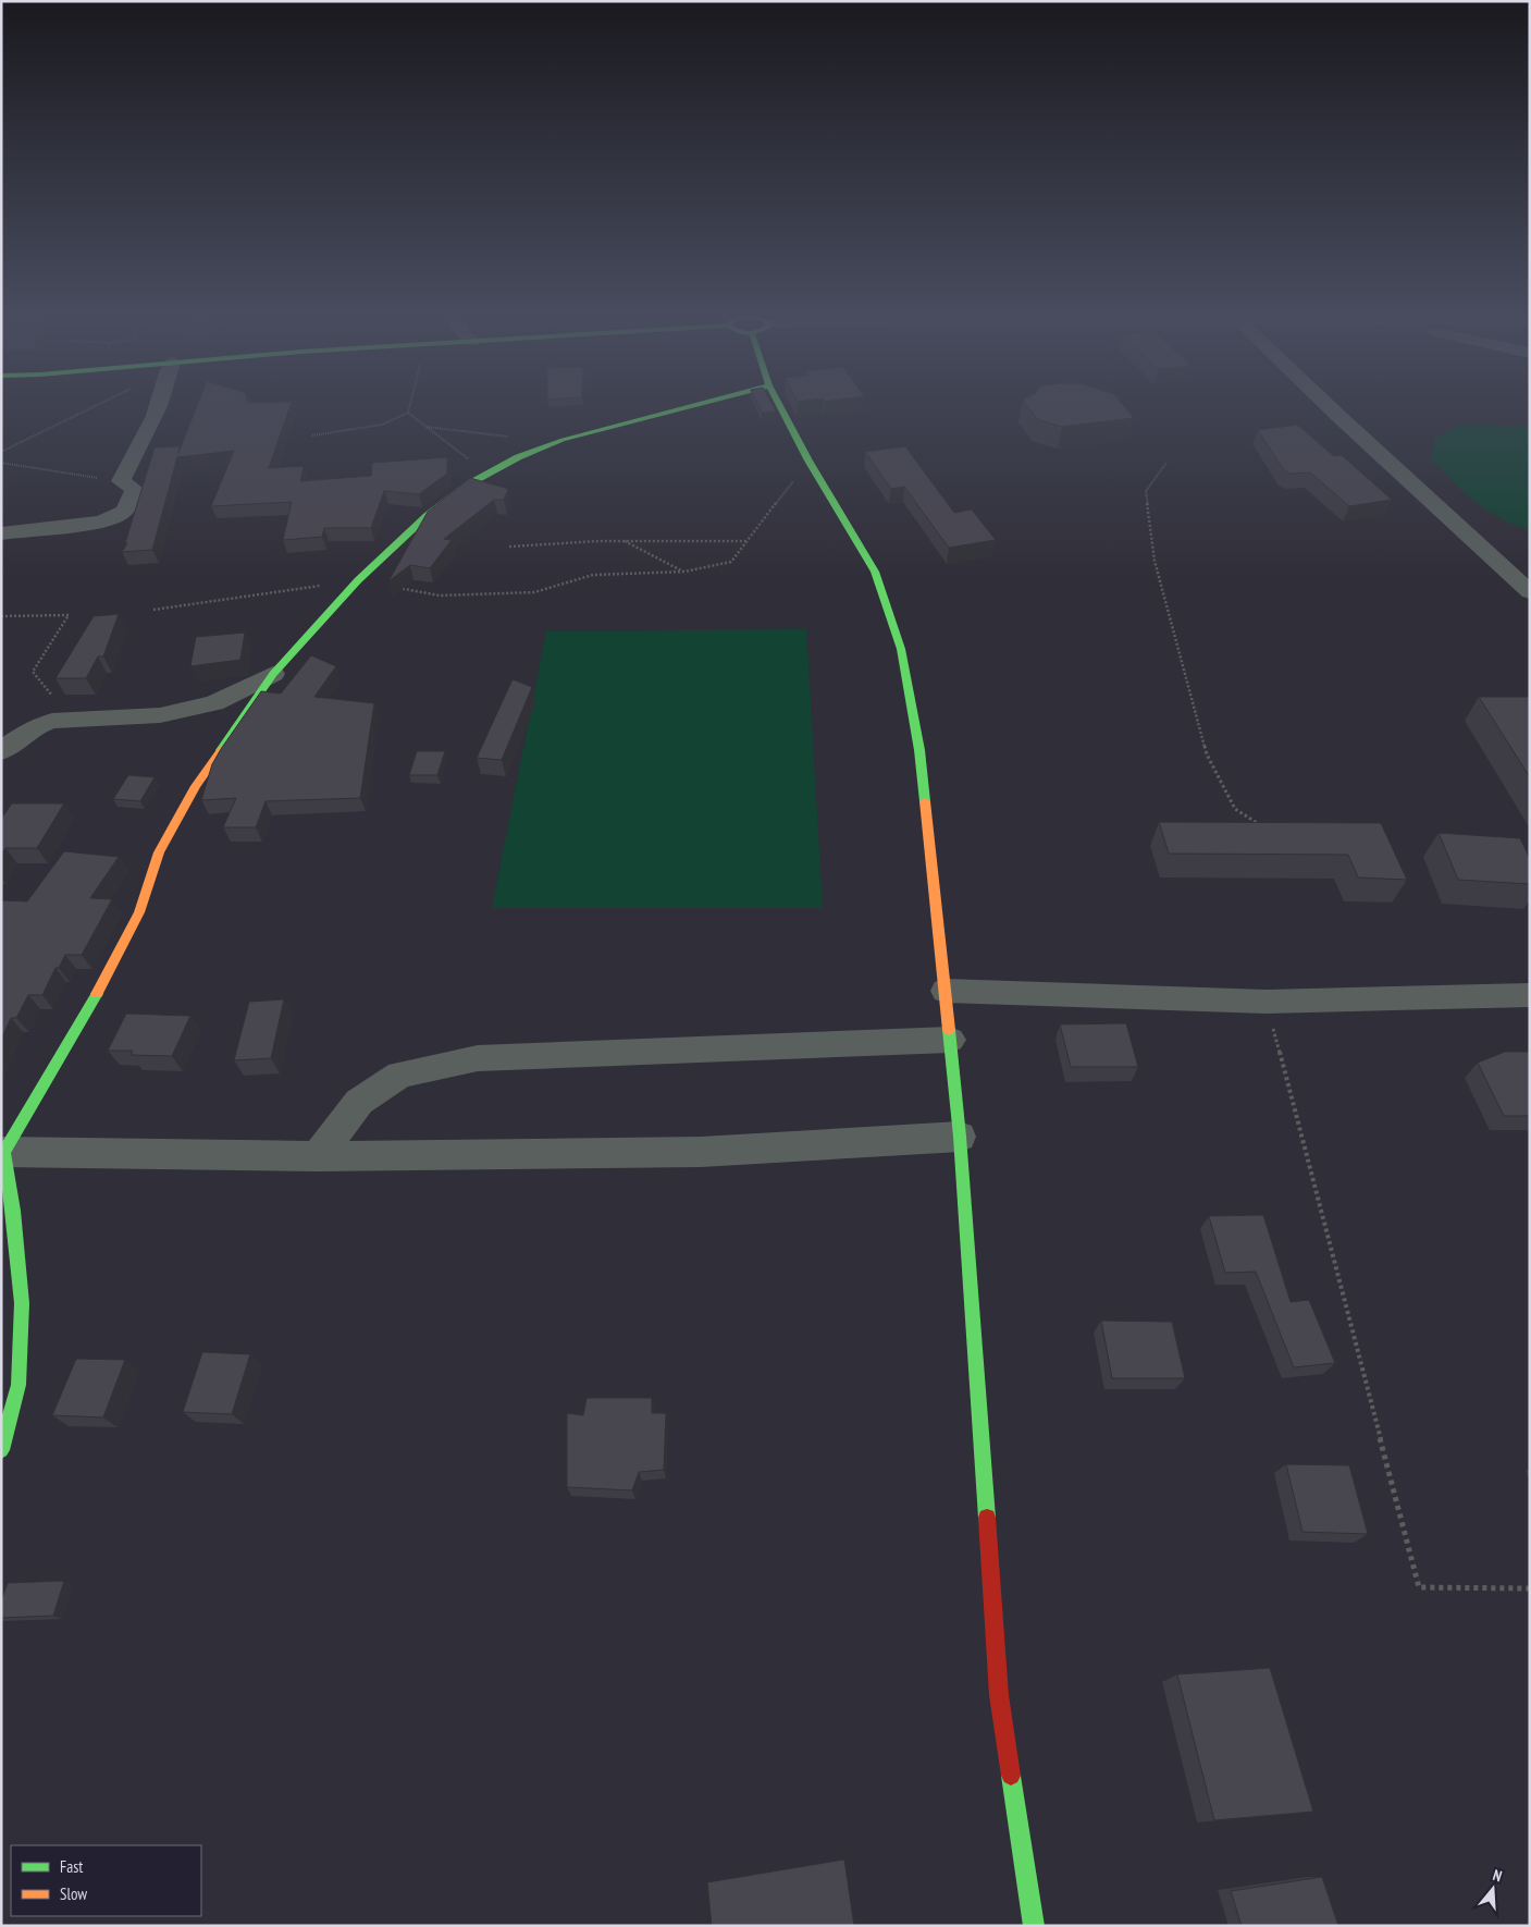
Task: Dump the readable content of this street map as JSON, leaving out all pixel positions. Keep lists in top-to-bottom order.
{
  "legend": ["Fast", "Slow"],
  "north": "top"
}
